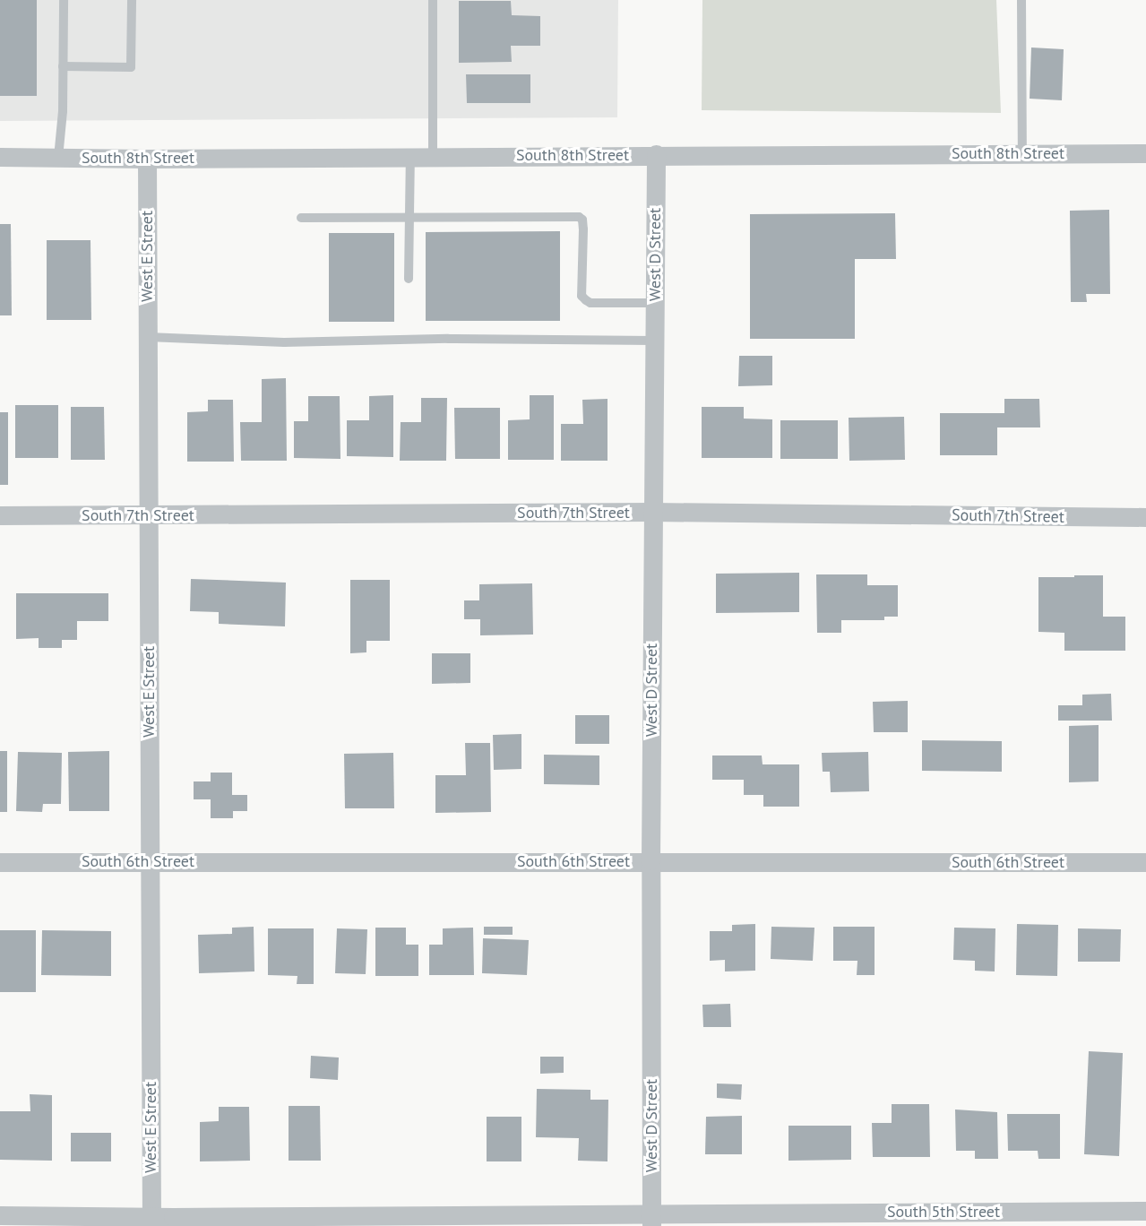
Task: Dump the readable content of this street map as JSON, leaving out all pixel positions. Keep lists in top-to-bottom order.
{
  "streets": {
    "street": [
      "South 8th Street",
      "West D Street",
      "West E Street",
      "South 7th Street",
      "South 6th Street",
      "South 5th Street"
    ]
  },
  "crossings": [
    ["South 8th Street", "West D Street"],
    ["South 8th Street", "West E Street"],
    ["West D Street", "South 7th Street"],
    ["West D Street", "South 6th Street"],
    ["West D Street", "South 5th Street"],
    ["West E Street", "South 7th Street"],
    ["West E Street", "South 6th Street"],
    ["West E Street", "South 5th Street"]
  ]
}
